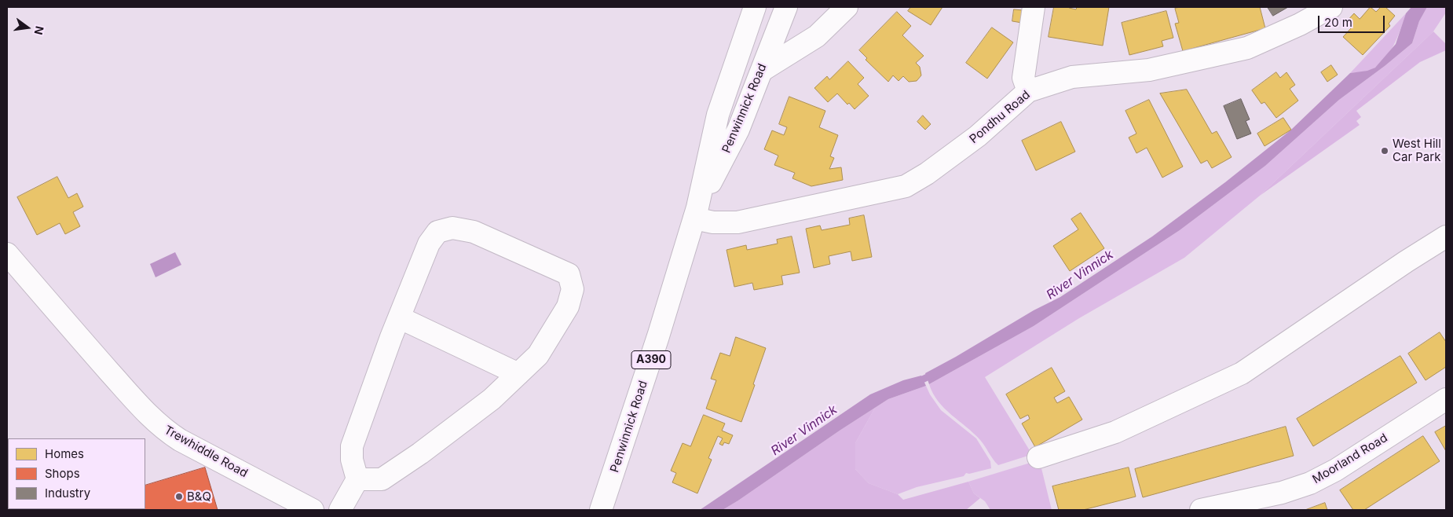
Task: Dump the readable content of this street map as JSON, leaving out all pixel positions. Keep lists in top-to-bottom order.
{
  "streets": {
    "main road": [
      "Penwinnick Road",
      "Pondhu Road",
      "A390",
      "Trewhiddle Road",
      "Moorland Road"
    ]
  },
  "crossings": [
    ["Penwinnick Road", "Pondhu Road"]
  ],
  "water": ["River Vinnick"],
  "places": ["West Hill Car Park", "B&Q"],
  "legend": ["Homes", "Shops", "Industry"],
  "scale_bar": "20 m",
  "north": "right"
}
